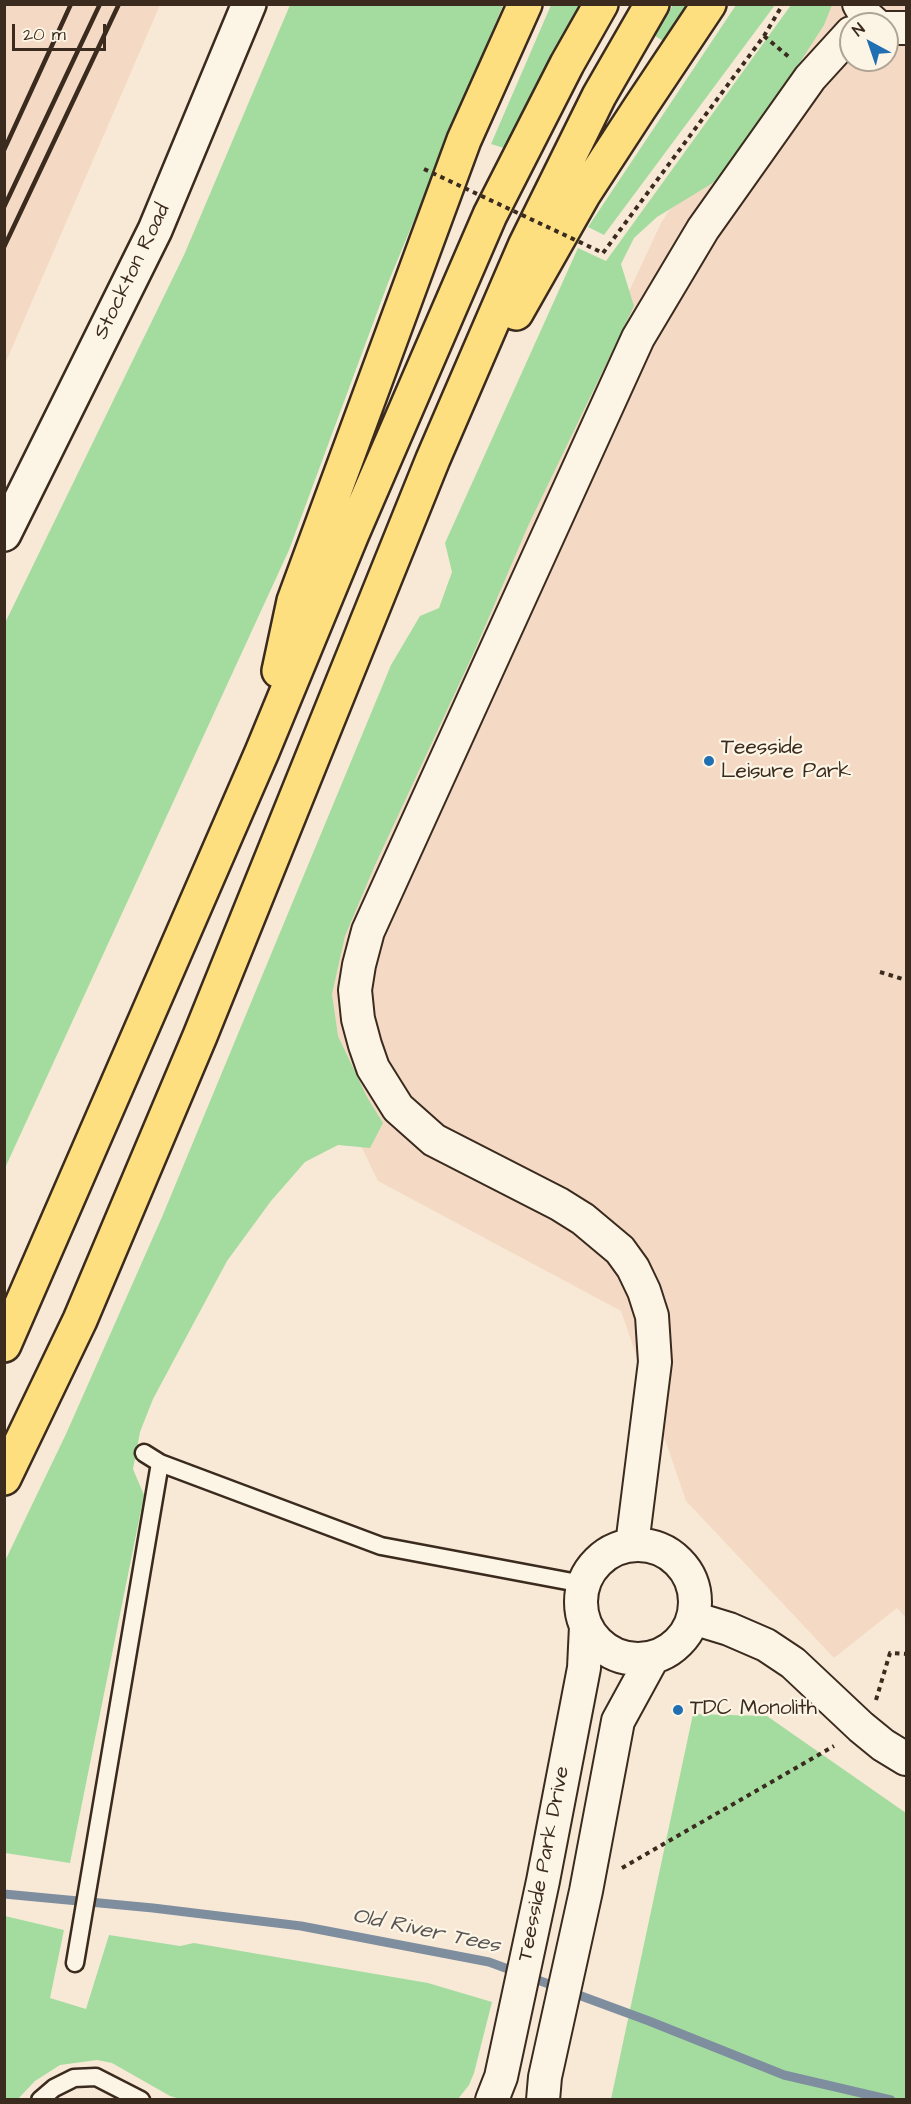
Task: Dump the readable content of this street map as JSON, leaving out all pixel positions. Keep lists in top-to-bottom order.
{
  "streets": {
    "main road": ["Stockton Road"],
    "street": ["Teesside Park Drive"]
  },
  "water": ["Old River Tees"],
  "places": ["Teesside Leisure Park", "TDC Monolith"],
  "scale_bar": "20 m",
  "north": "top left"
}
